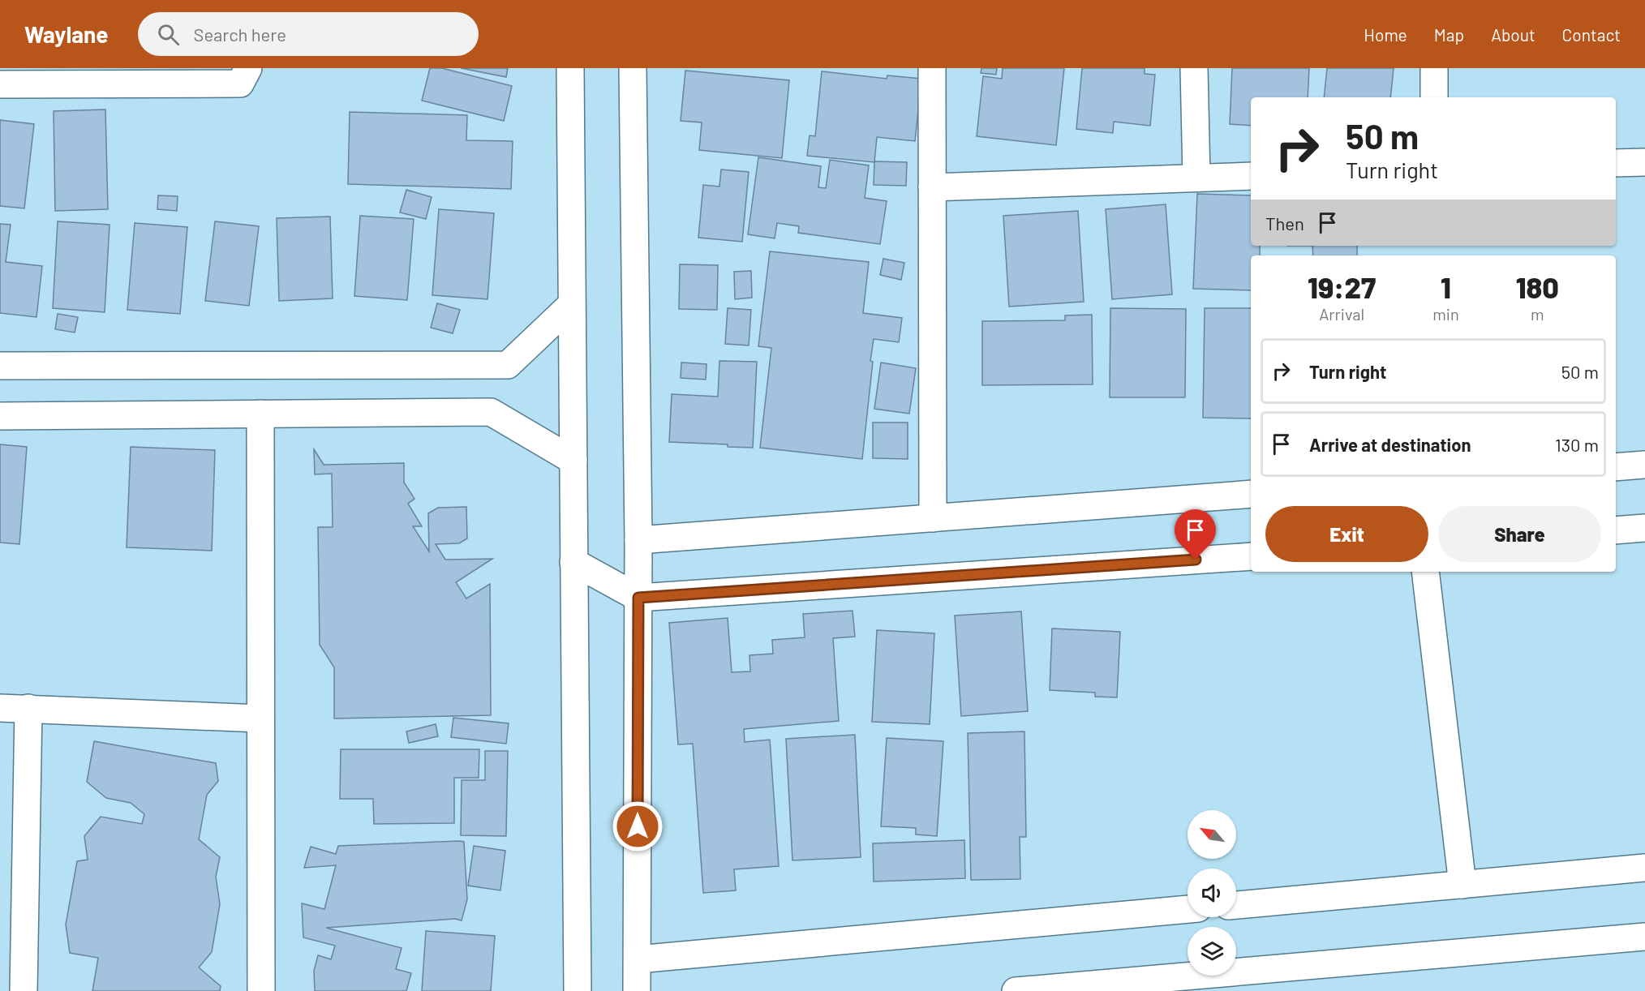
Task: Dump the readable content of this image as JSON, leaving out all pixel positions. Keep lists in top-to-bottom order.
{
  "north": "top left",
  "page": {
    "header": "Waylane",
    "search": "Search here",
    "nav": [
      "Home",
      "Map",
      "About",
      "Contact"
    ],
    "turn": ["50 m", "Turn right"],
    "then": "Then",
    "eta": [
      "19:27",
      "Arrival",
      "1",
      "min",
      "180",
      "m"
    ],
    "list": [
      {
        "name": "Turn right",
        "value": "50 m"
      },
      {
        "name": "Arrive at destination",
        "value": "130 m"
      }
    ],
    "buttons": ["Exit", "Share"]
  }
}
